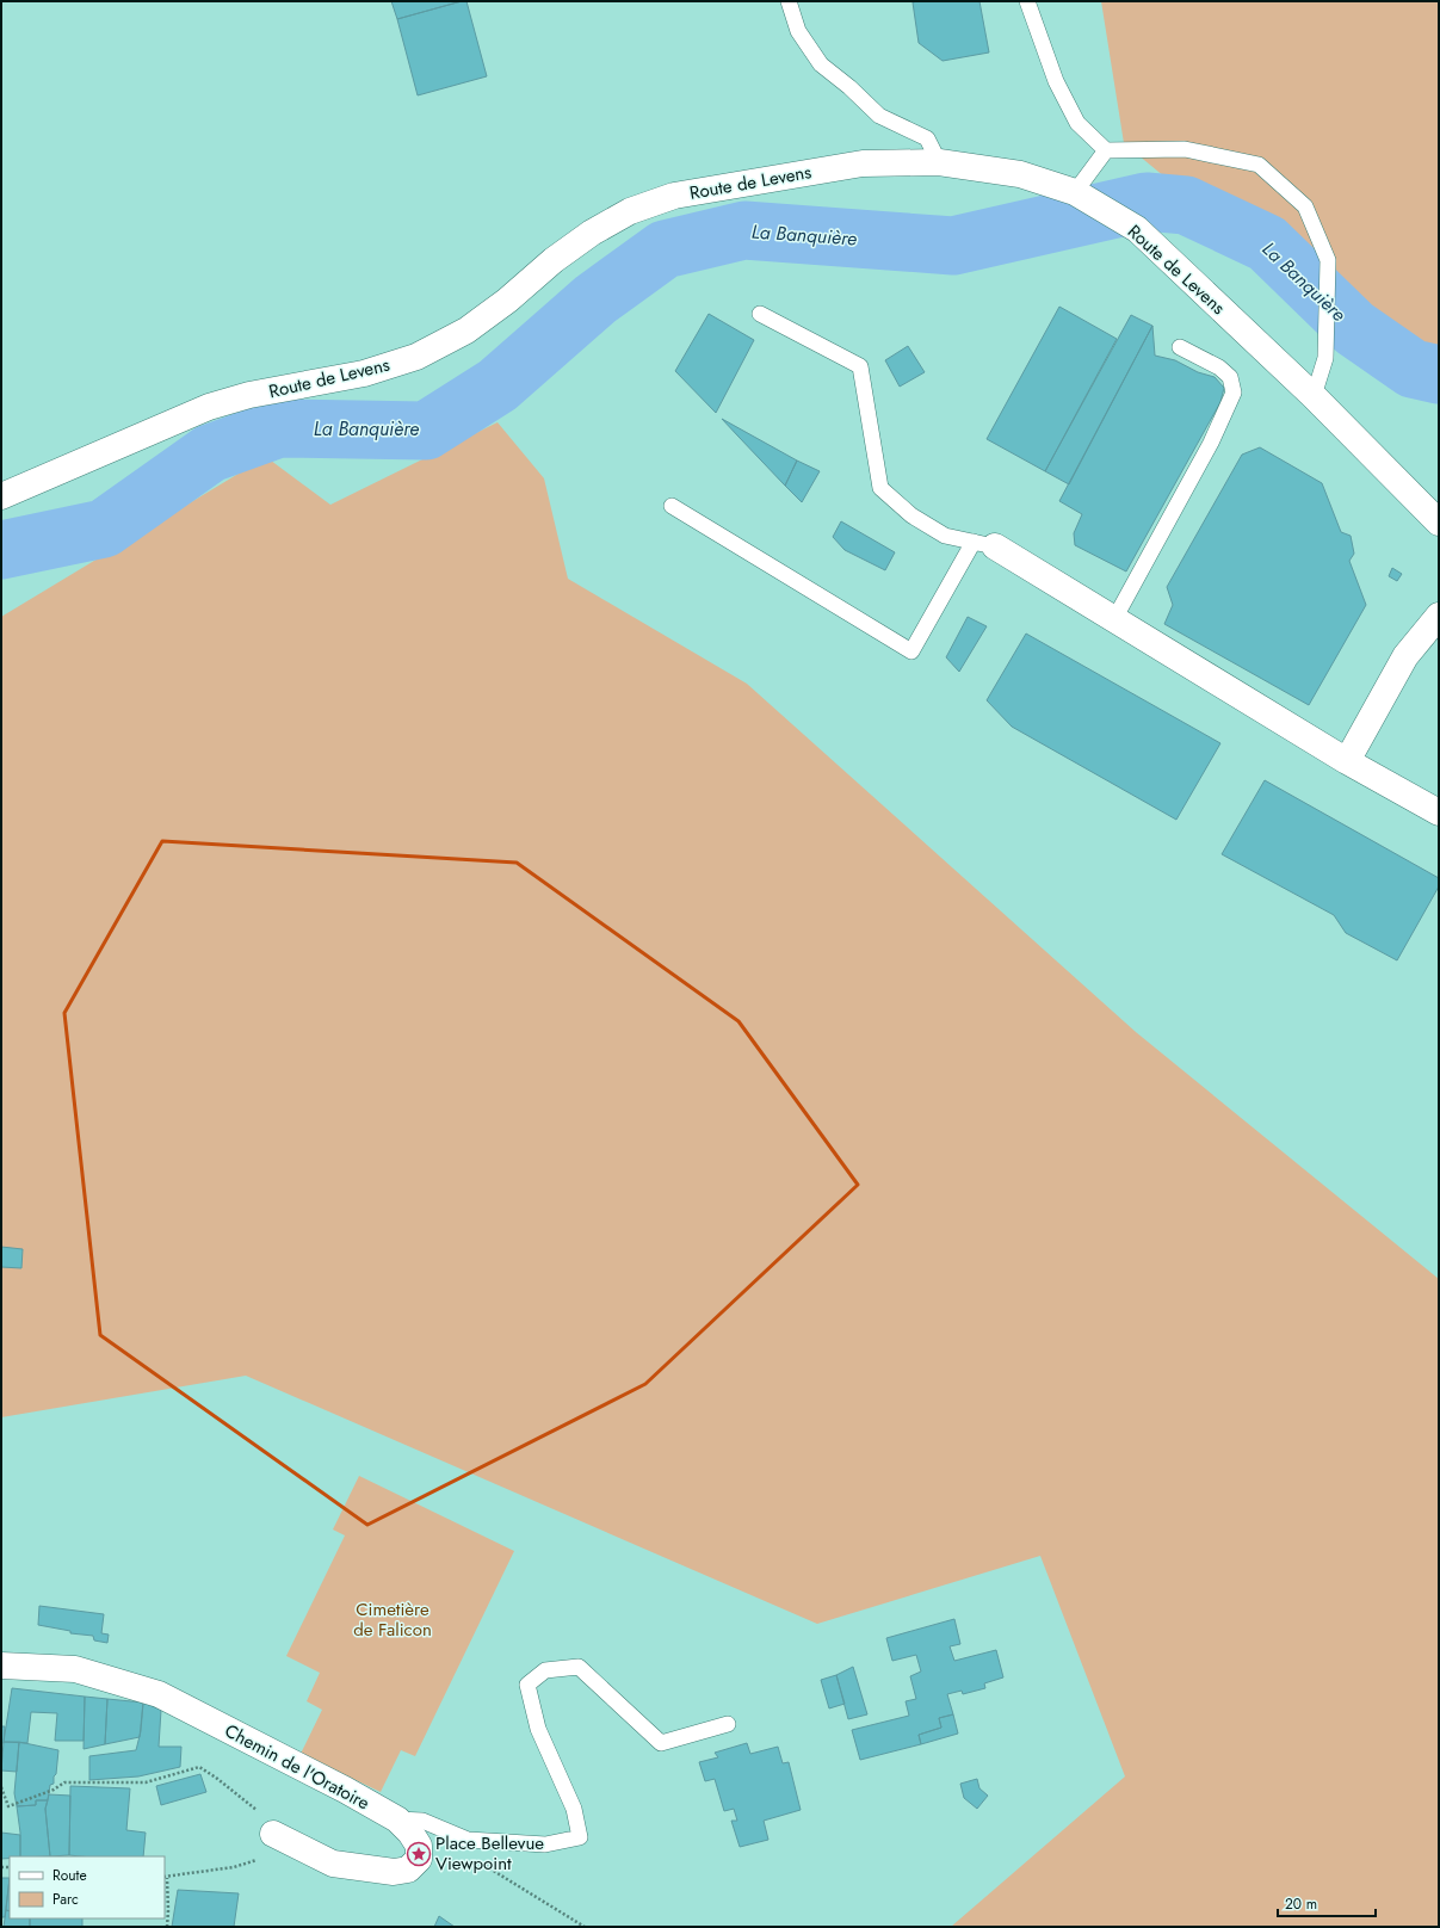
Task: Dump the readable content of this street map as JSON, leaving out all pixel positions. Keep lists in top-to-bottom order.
{
  "streets": {
    "street": ["Route de Levens", "Chemin de l'Oratoire"]
  },
  "water": ["La Banquière"],
  "parks": ["Cimetière de Falicon"],
  "places": {
    "place": ["Place Bellevue Viewpoint"]
  },
  "legend": ["Route", "Parc"],
  "scale_bar": "20 m"
}
